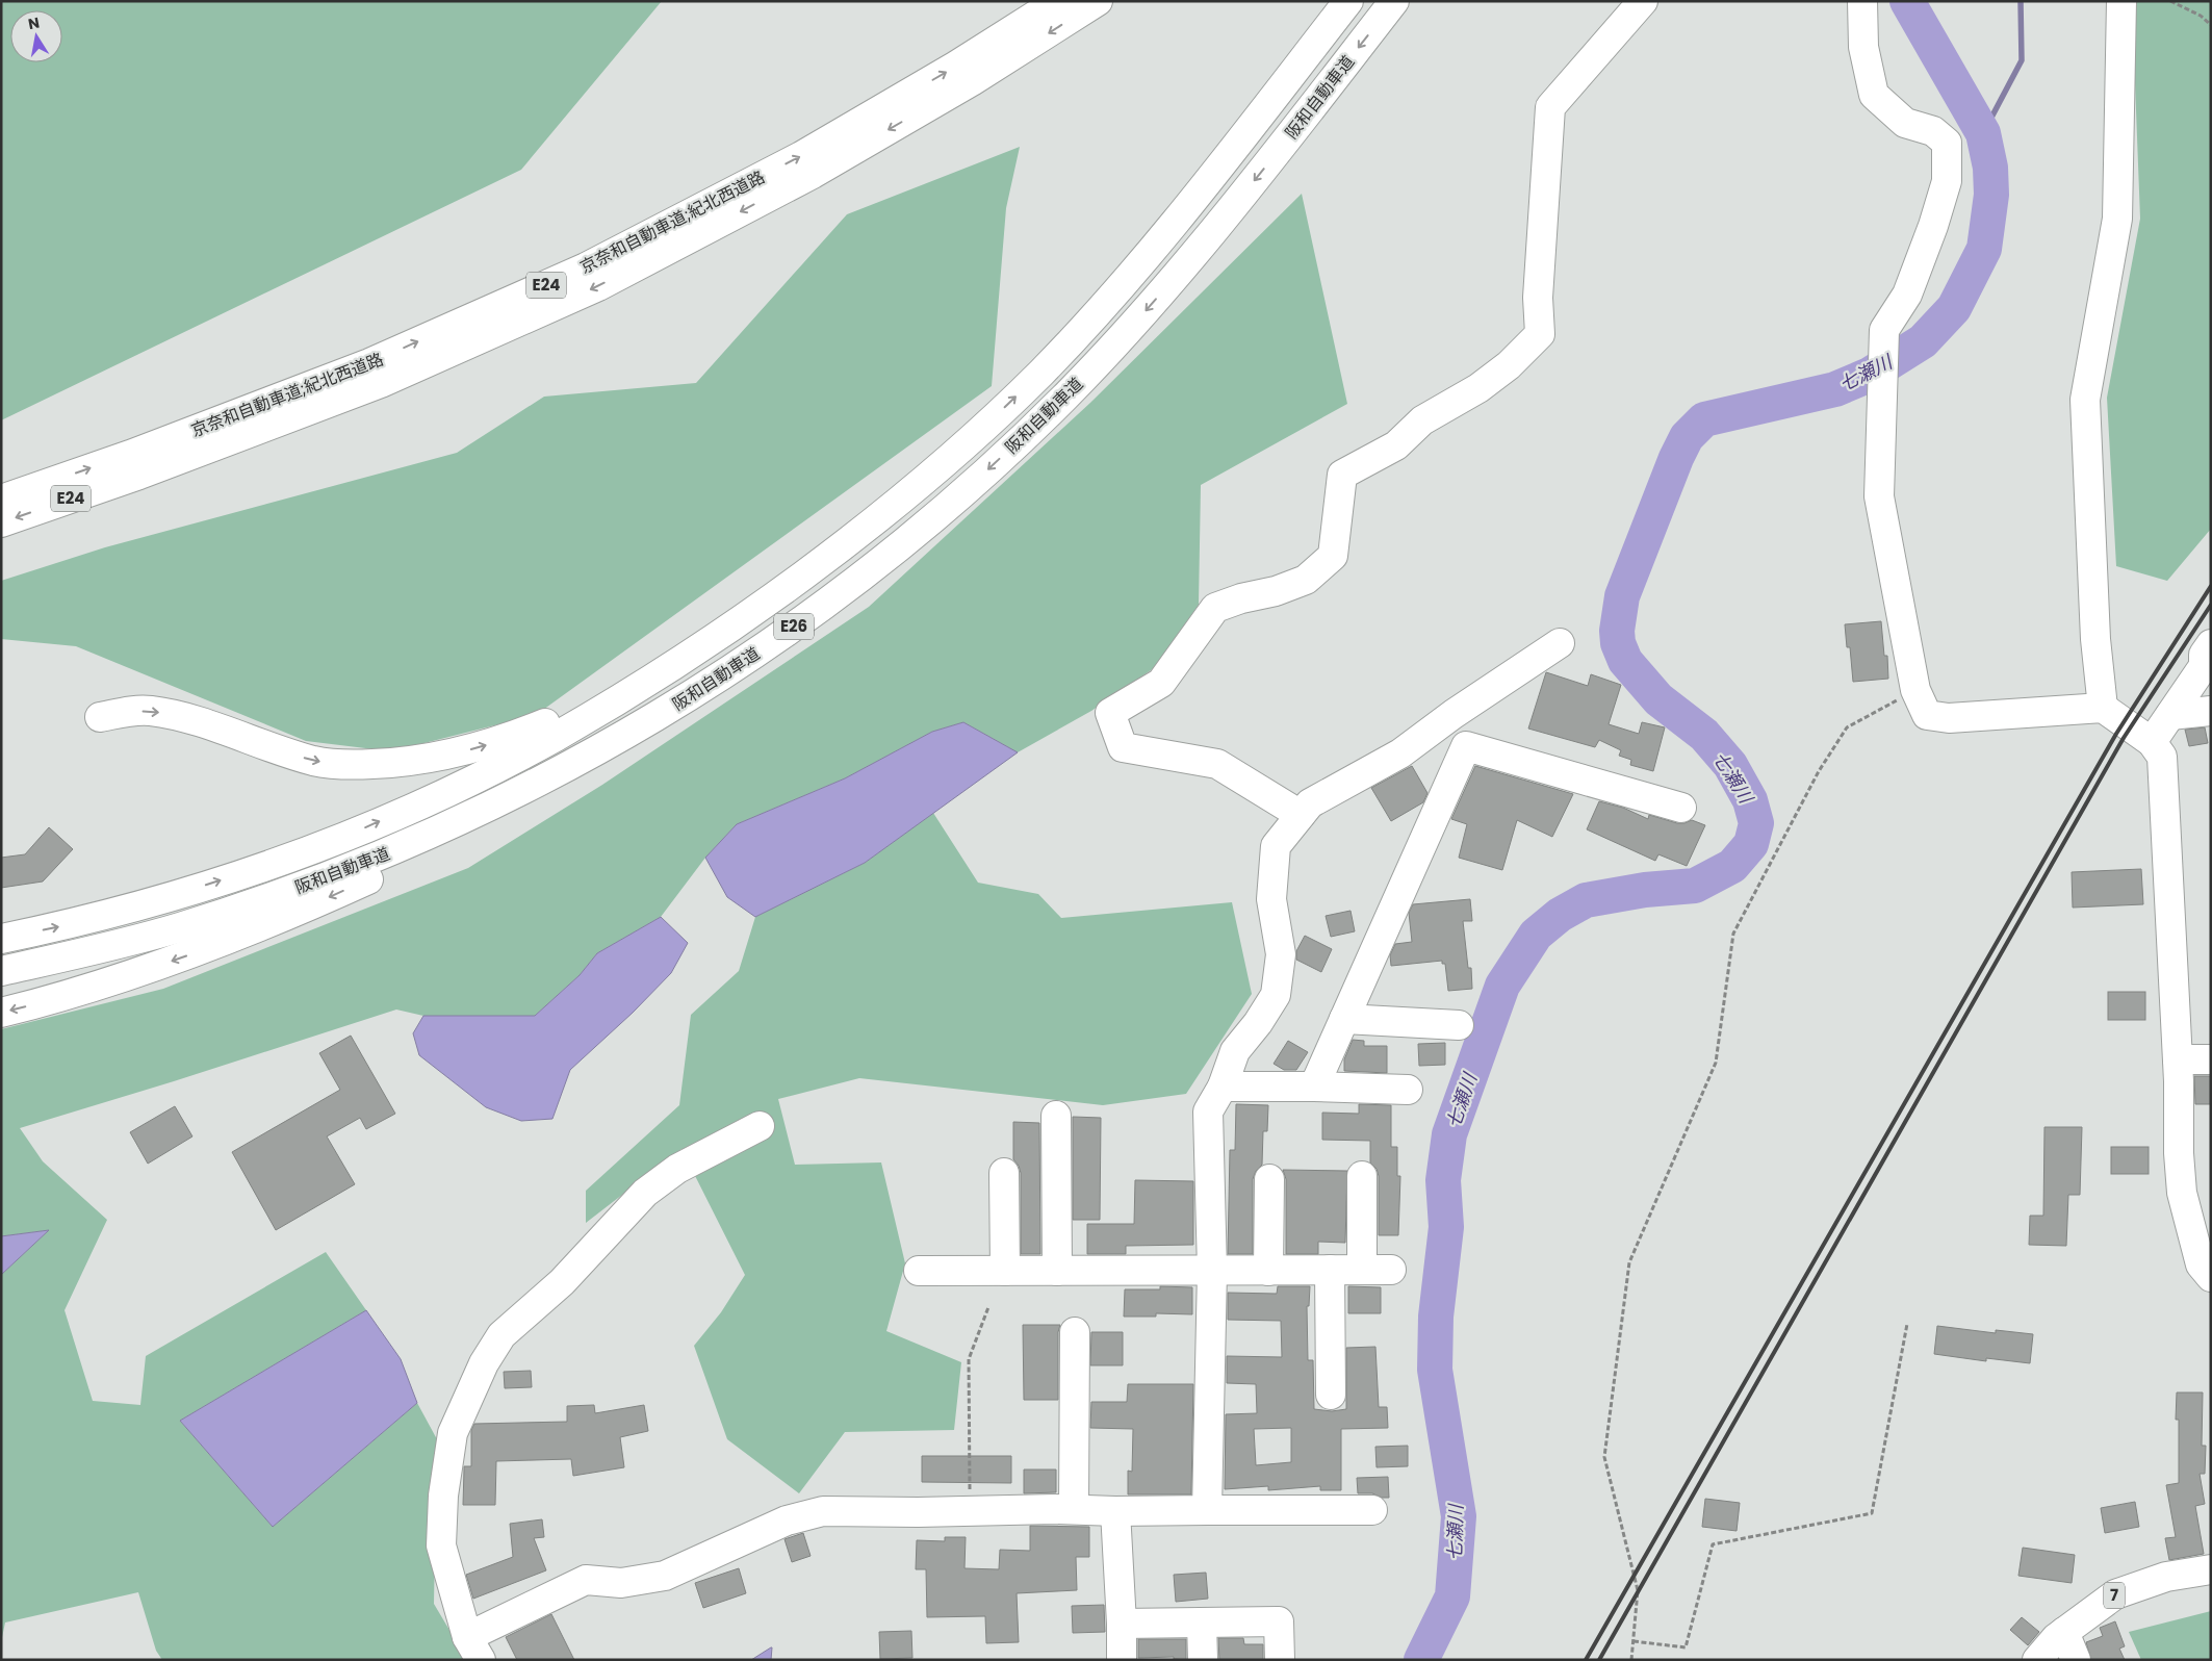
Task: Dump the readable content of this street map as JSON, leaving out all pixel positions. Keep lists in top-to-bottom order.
{
  "streets": {
    "main road": [
      "阪和自動車道",
      "京奈和自動車道;紀北西道路",
      "E24",
      "E26",
      "7"
    ]
  },
  "water": ["七瀬川"],
  "north": "top"
}
